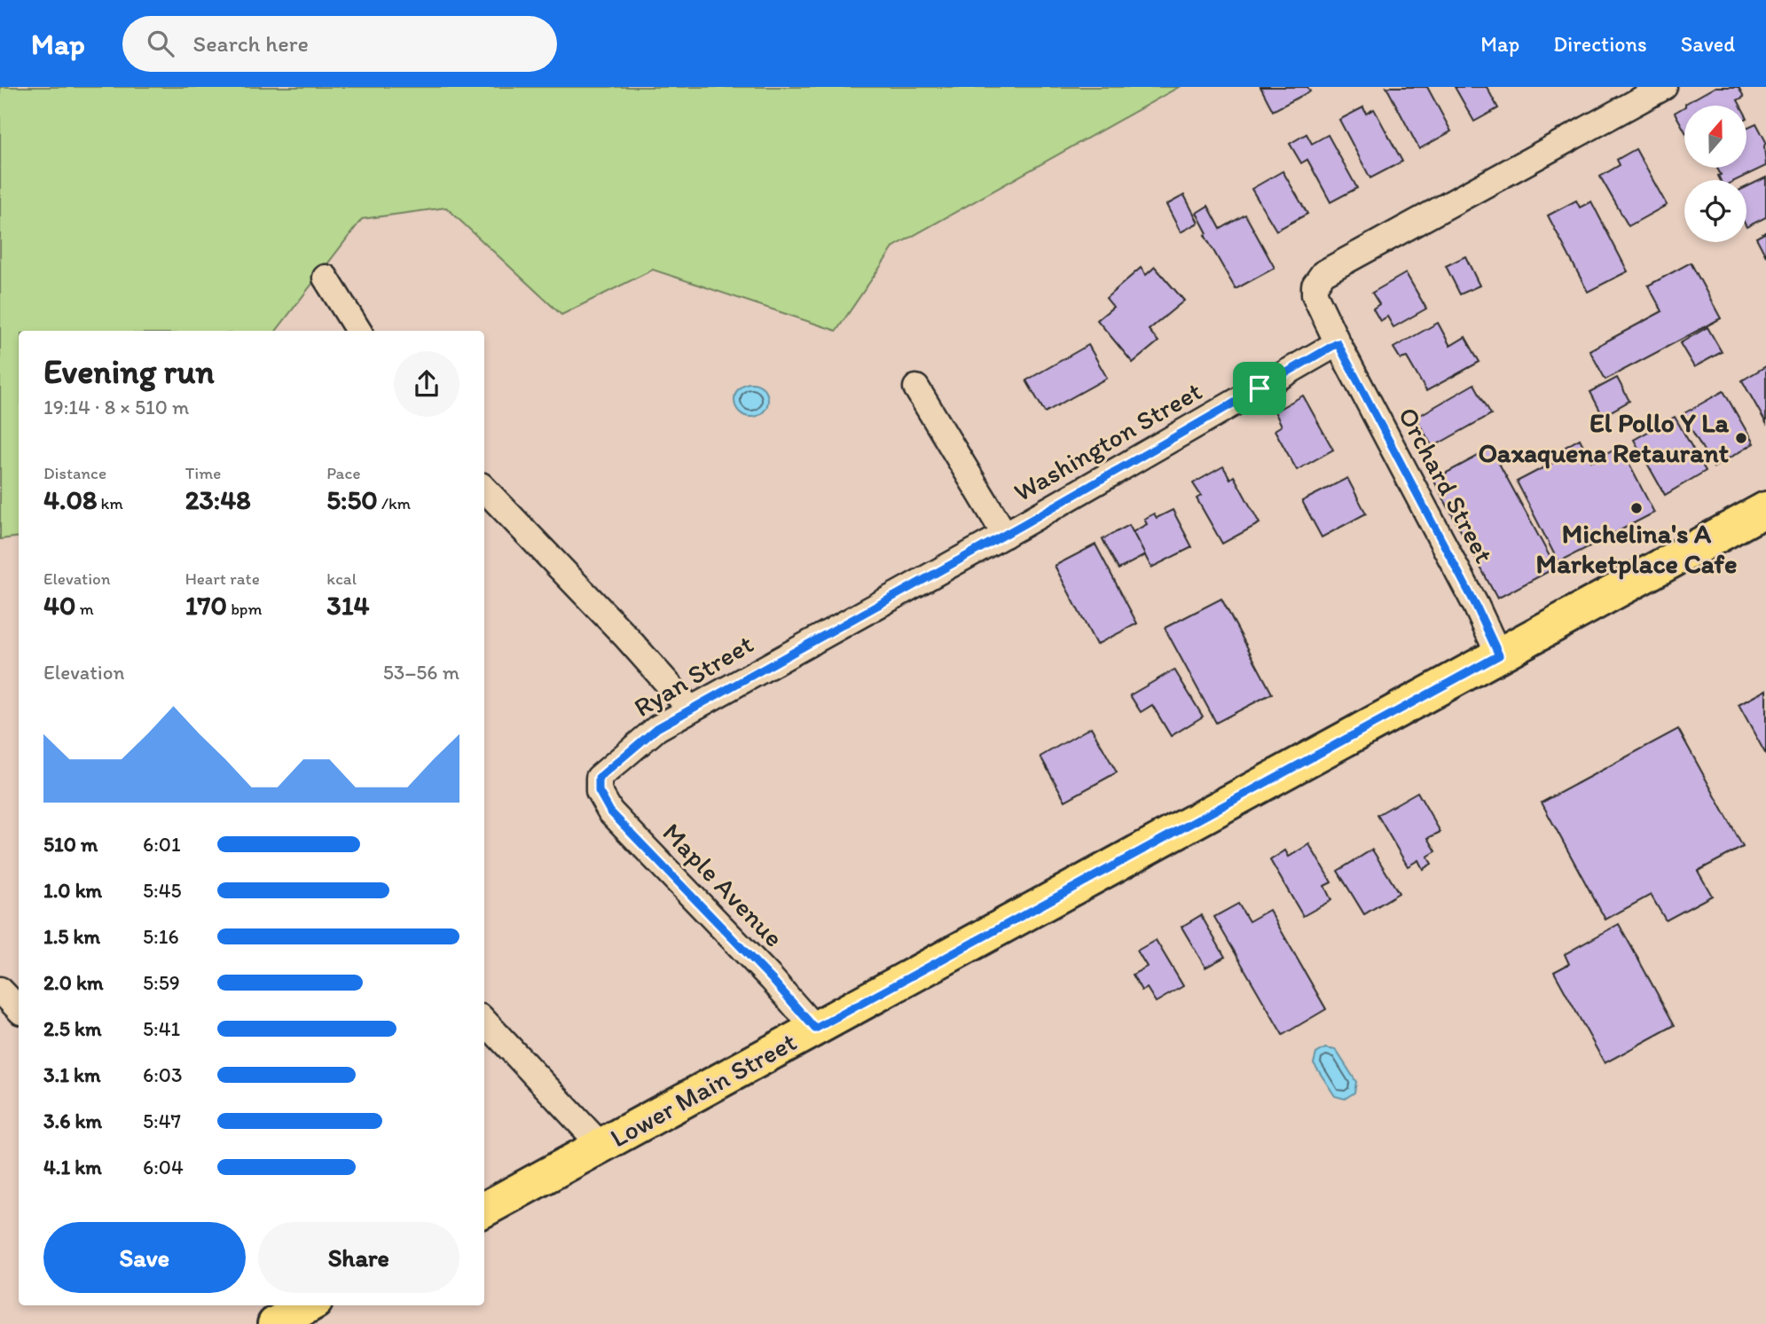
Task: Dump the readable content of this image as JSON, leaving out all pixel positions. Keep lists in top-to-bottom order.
{
  "streets": {
    "main road": ["Lower Main Street"],
    "street": [
      "Washington Street",
      "Orchard Street",
      "Ryan Street",
      "Maple Avenue"
    ]
  },
  "crossings": [
    ["Washington Street", "Orchard Street"],
    ["Washington Street", "Ryan Street"],
    ["Orchard Street", "Lower Main Street"],
    ["Ryan Street", "Maple Avenue"],
    ["Maple Avenue", "Lower Main Street"]
  ],
  "places": ["El Pollo Y La Oaxaquena Retaurant", "Michelina's A Marketplace Cafe"],
  "north": "top",
  "page": {
    "header": "Map",
    "search": "Search here",
    "nav": ["Map", "Directions", "Saved"],
    "heading": ["Evening run", "19:14 · 8 × 510 m"],
    "stats": [
      ["Distance", "4.08 km"],
      ["Time", "23:48"],
      ["Pace", "5:50 /km"],
      ["Elevation", "40 m"],
      ["Heart rate", "170 bpm"],
      ["kcal", "314"]
    ],
    "chart": ["Elevation", "53–56 m"],
    "list": [
      {
        "name": "510 m",
        "note": "6:01"
      },
      {
        "name": "1.0 km",
        "note": "5:45"
      },
      {
        "name": "1.5 km",
        "note": "5:16"
      },
      {
        "name": "2.0 km",
        "note": "5:59"
      },
      {
        "name": "2.5 km",
        "note": "5:41"
      },
      {
        "name": "3.1 km",
        "note": "6:03"
      },
      {
        "name": "3.6 km",
        "note": "5:47"
      },
      {
        "name": "4.1 km",
        "note": "6:04"
      }
    ],
    "buttons": ["Save", "Share"]
  }
}
